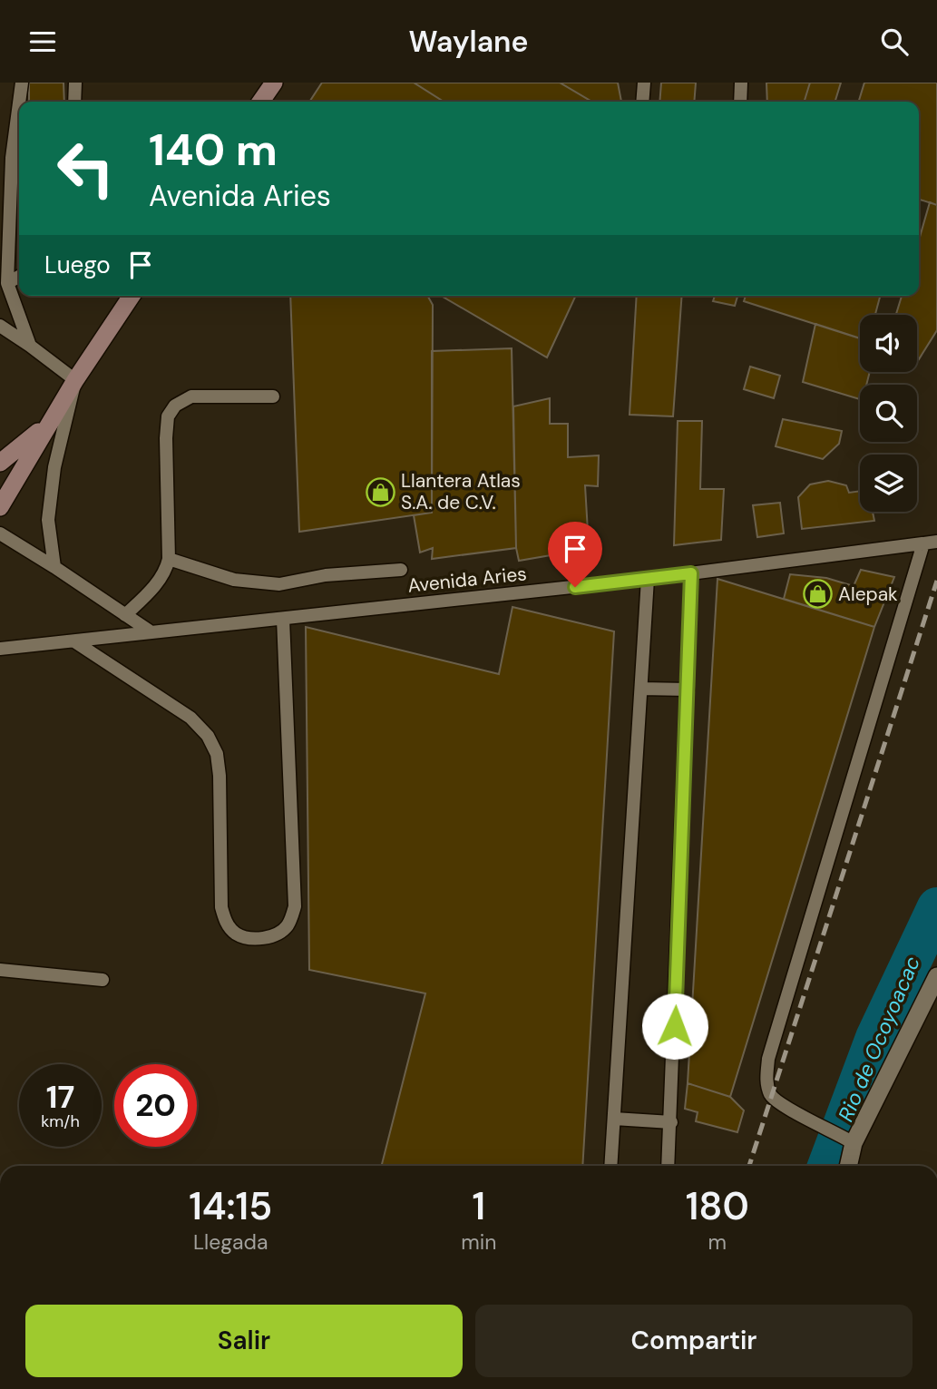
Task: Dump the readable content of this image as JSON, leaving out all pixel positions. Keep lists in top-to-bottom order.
{
  "streets": {
    "lane": ["Avenida Aries"]
  },
  "water": ["Rio de Ocoyoacac"],
  "places": {
    "shop": ["Llantera Atlas S.A. de C.V.", "Alepak"]
  },
  "page": {
    "header": "Waylane",
    "turn": ["140 m", "Avenida Aries"],
    "then": "Luego",
    "speed": "17 km/h",
    "limit": "20",
    "eta": [
      "14:15",
      "Llegada",
      "1",
      "min",
      "180",
      "m"
    ],
    "buttons": ["Salir", "Compartir"]
  }
}
